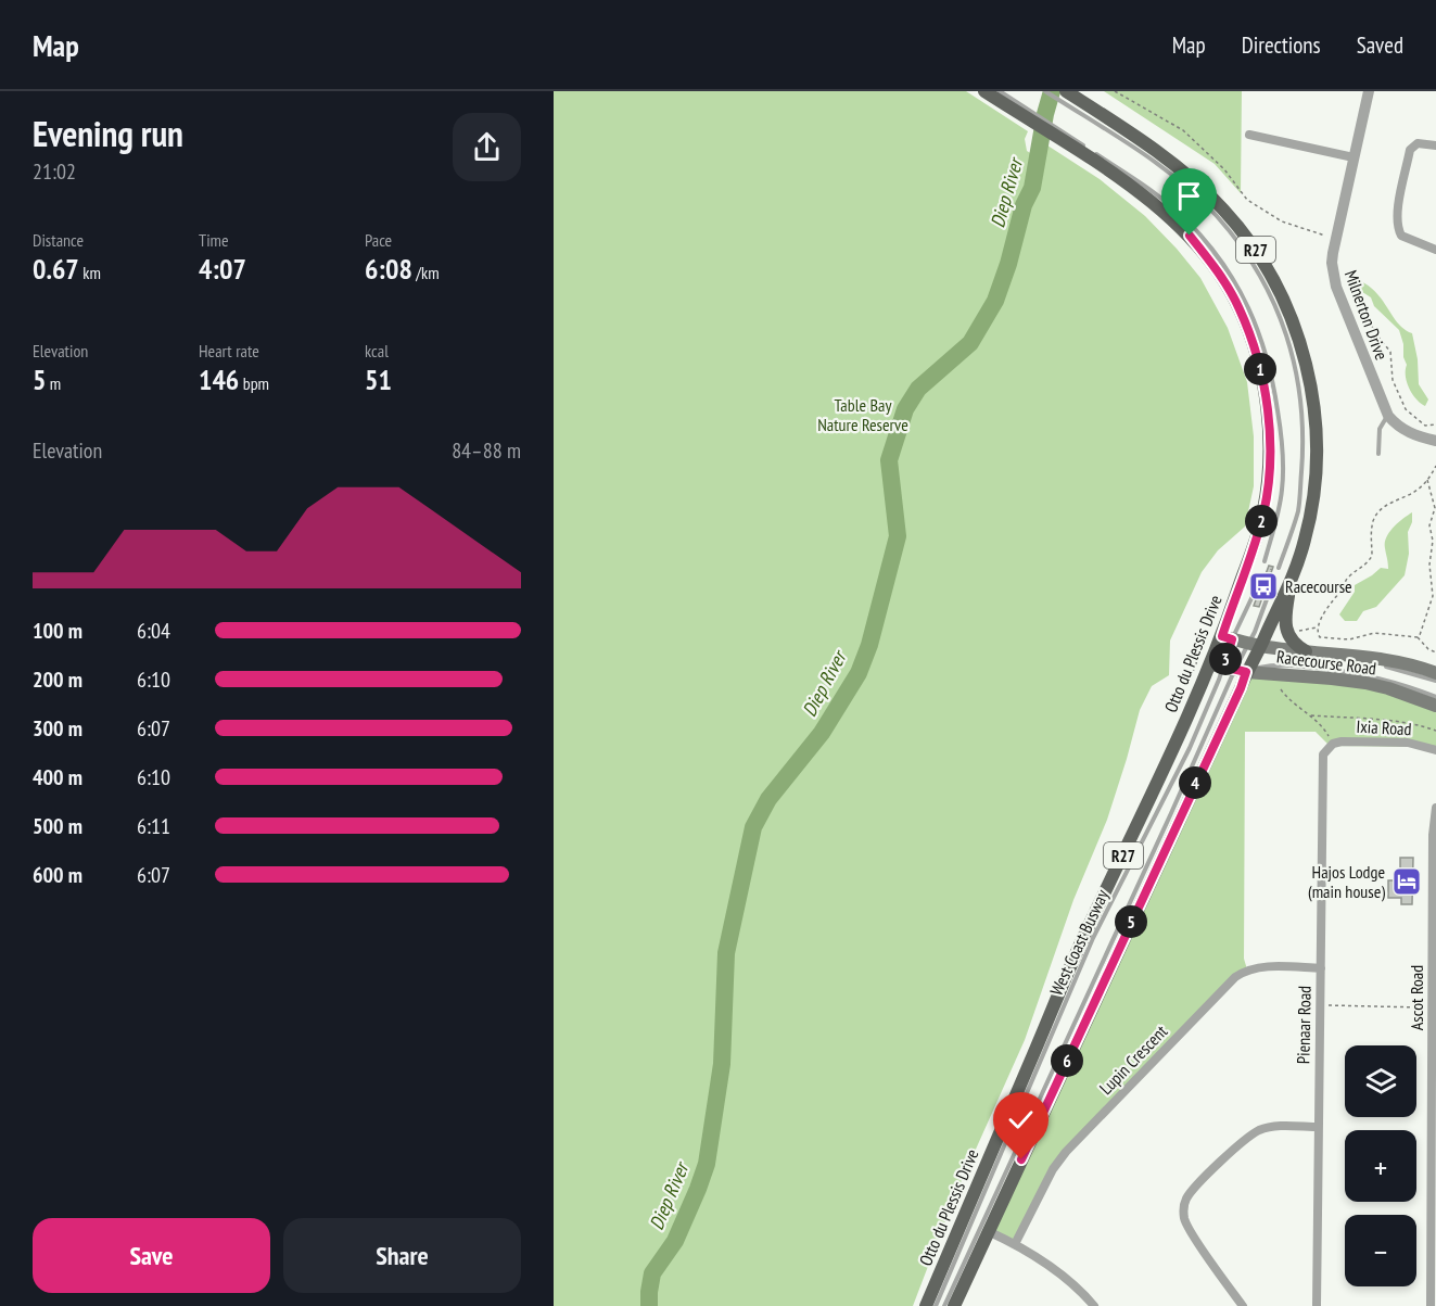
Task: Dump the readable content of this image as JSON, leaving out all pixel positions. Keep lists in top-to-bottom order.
{
  "streets": {
    "main road": ["R27", "Otto du Plessis Drive", "Racecourse Road"],
    "street": [
      "Milnerton Drive",
      "Ixia Road",
      "Ascot Road",
      "Pienaar Road",
      "Lupin Crescent"
    ],
    "lane": ["West Coast Busway"]
  },
  "crossings": [
    ["Otto du Plessis Drive", "Racecourse Road"],
    ["Otto du Plessis Drive", "West Coast Busway"],
    ["Racecourse Road", "West Coast Busway"],
    ["Ixia Road", "Pienaar Road"],
    ["Pienaar Road", "Lupin Crescent"]
  ],
  "water": ["Diep River"],
  "parks": ["Table Bay Nature Reserve"],
  "places": {
    "bus stop": ["Racecourse"],
    "hotel": ["Hajos Lodge (main house)"]
  },
  "page": {
    "header": "Map",
    "nav": ["Map", "Directions", "Saved"],
    "heading": ["Evening run", "21:02"],
    "stats": [
      ["Distance", "0.67 km"],
      ["Time", "4:07"],
      ["Pace", "6:08 /km"],
      ["Elevation", "5 m"],
      ["Heart rate", "146 bpm"],
      ["kcal", "51"]
    ],
    "pins": [
      "1",
      "2",
      "3",
      "4",
      "5",
      "6"
    ],
    "chart": ["Elevation", "84–88 m"],
    "list": [
      {
        "name": "100 m",
        "note": "6:04"
      },
      {
        "name": "200 m",
        "note": "6:10"
      },
      {
        "name": "300 m",
        "note": "6:07"
      },
      {
        "name": "400 m",
        "note": "6:10"
      },
      {
        "name": "500 m",
        "note": "6:11"
      },
      {
        "name": "600 m",
        "note": "6:07"
      }
    ],
    "map_buttons": ["+", "−"],
    "buttons": ["Save", "Share"]
  }
}
